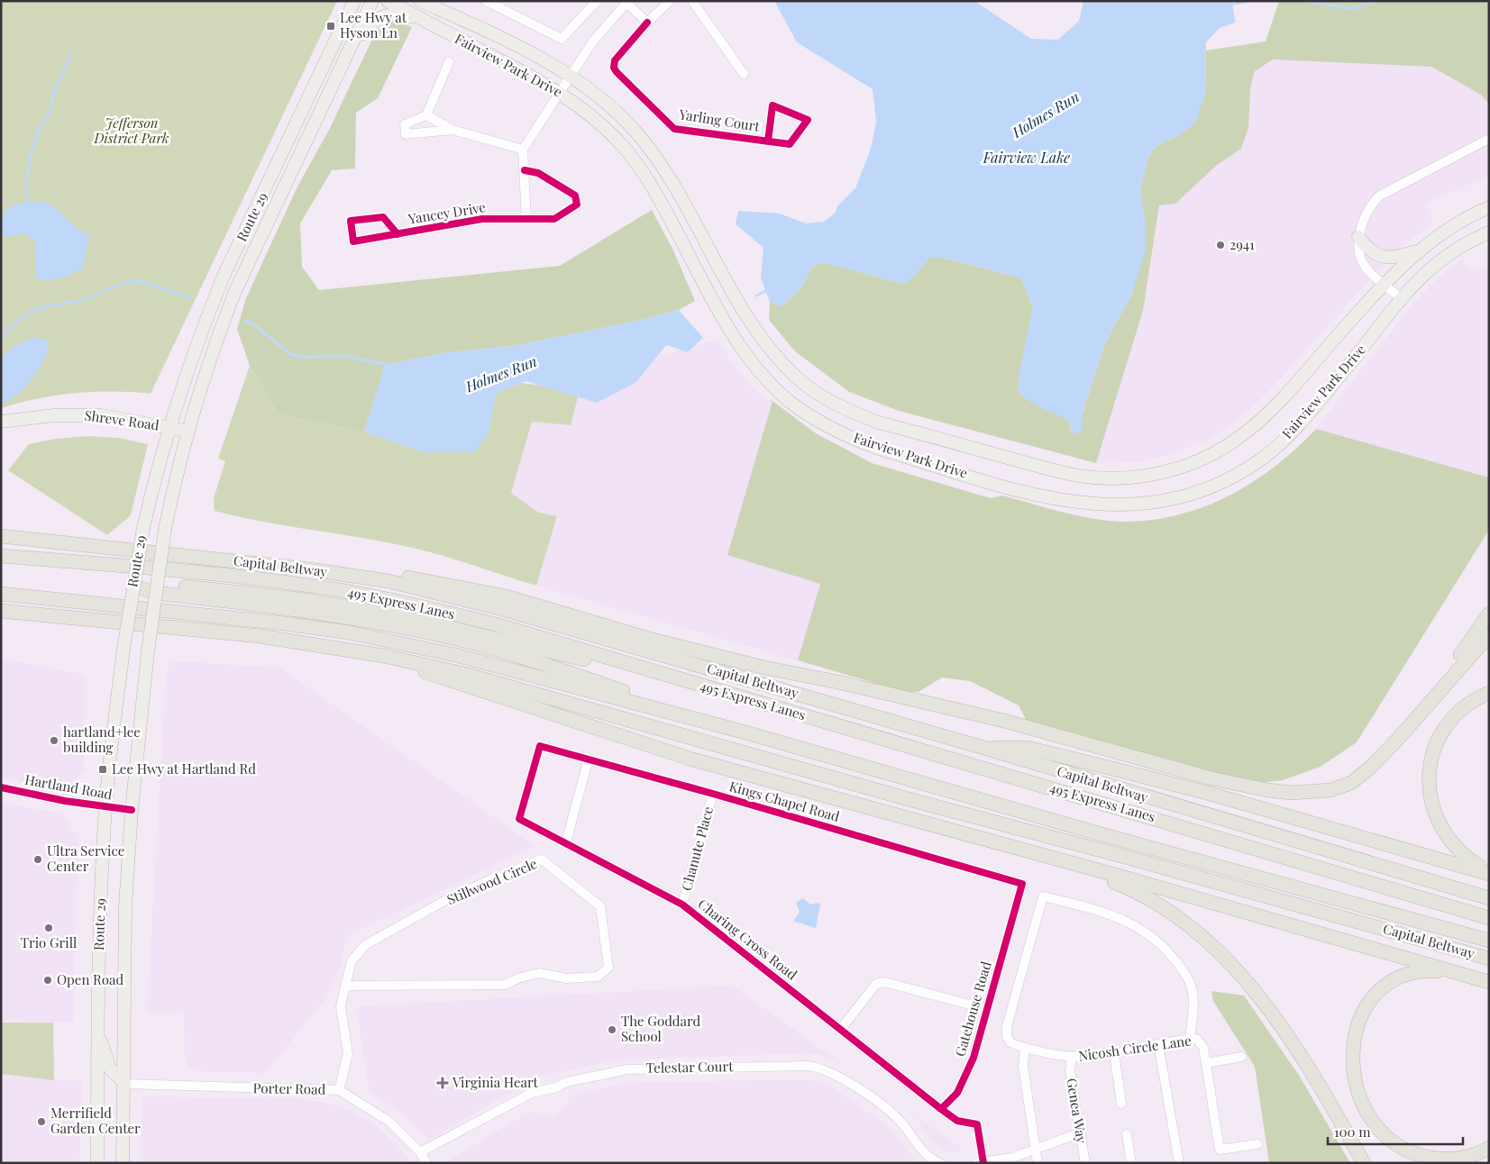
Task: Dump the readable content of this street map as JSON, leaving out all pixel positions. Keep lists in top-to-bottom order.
{
  "streets": {
    "highway": ["Capital Beltway", "495 Express Lanes"],
    "main road": ["Fairview Park Drive", "Route 29", "Shreve Road"],
    "street": [
      "Yarling Court",
      "Yancey Drive",
      "Hartland Road",
      "Kings Chapel Road",
      "Chanute Place",
      "Stillwood Circle",
      "Charing Cross Road",
      "Gatehouse Road",
      "Nicosh Circle Lane",
      "Telestar Court",
      "Porter Road",
      "Genea Way"
    ]
  },
  "crossings": [
    ["Route 29", "Shreve Road"],
    ["Route 29", "Hartland Road"],
    ["Route 29", "Porter Road"],
    ["Kings Chapel Road", "Chanute Place"],
    ["Kings Chapel Road", "Charing Cross Road"],
    ["Kings Chapel Road", "Gatehouse Road"],
    ["Chanute Place", "Charing Cross Road"],
    ["Stillwood Circle", "Porter Road"],
    ["Charing Cross Road", "Gatehouse Road"],
    ["Nicosh Circle Lane", "Genea Way"],
    ["Telestar Court", "Porter Road"]
  ],
  "water": ["Holmes Run", "Fairview Lake"],
  "parks": ["Jefferson District Park"],
  "places": {
    "transit": ["Lee Hwy at Hyson Ln", "Lee Hwy at Hartland Rd"],
    "other": [
      "2941",
      "hartland+lee building",
      "Ultra Service Center",
      "Trio Grill",
      "Open Road",
      "The Goddard School",
      "Merrifield Garden Center"
    ],
    "health": ["Virginia Heart"]
  },
  "scale_bar": "100 m"
}
